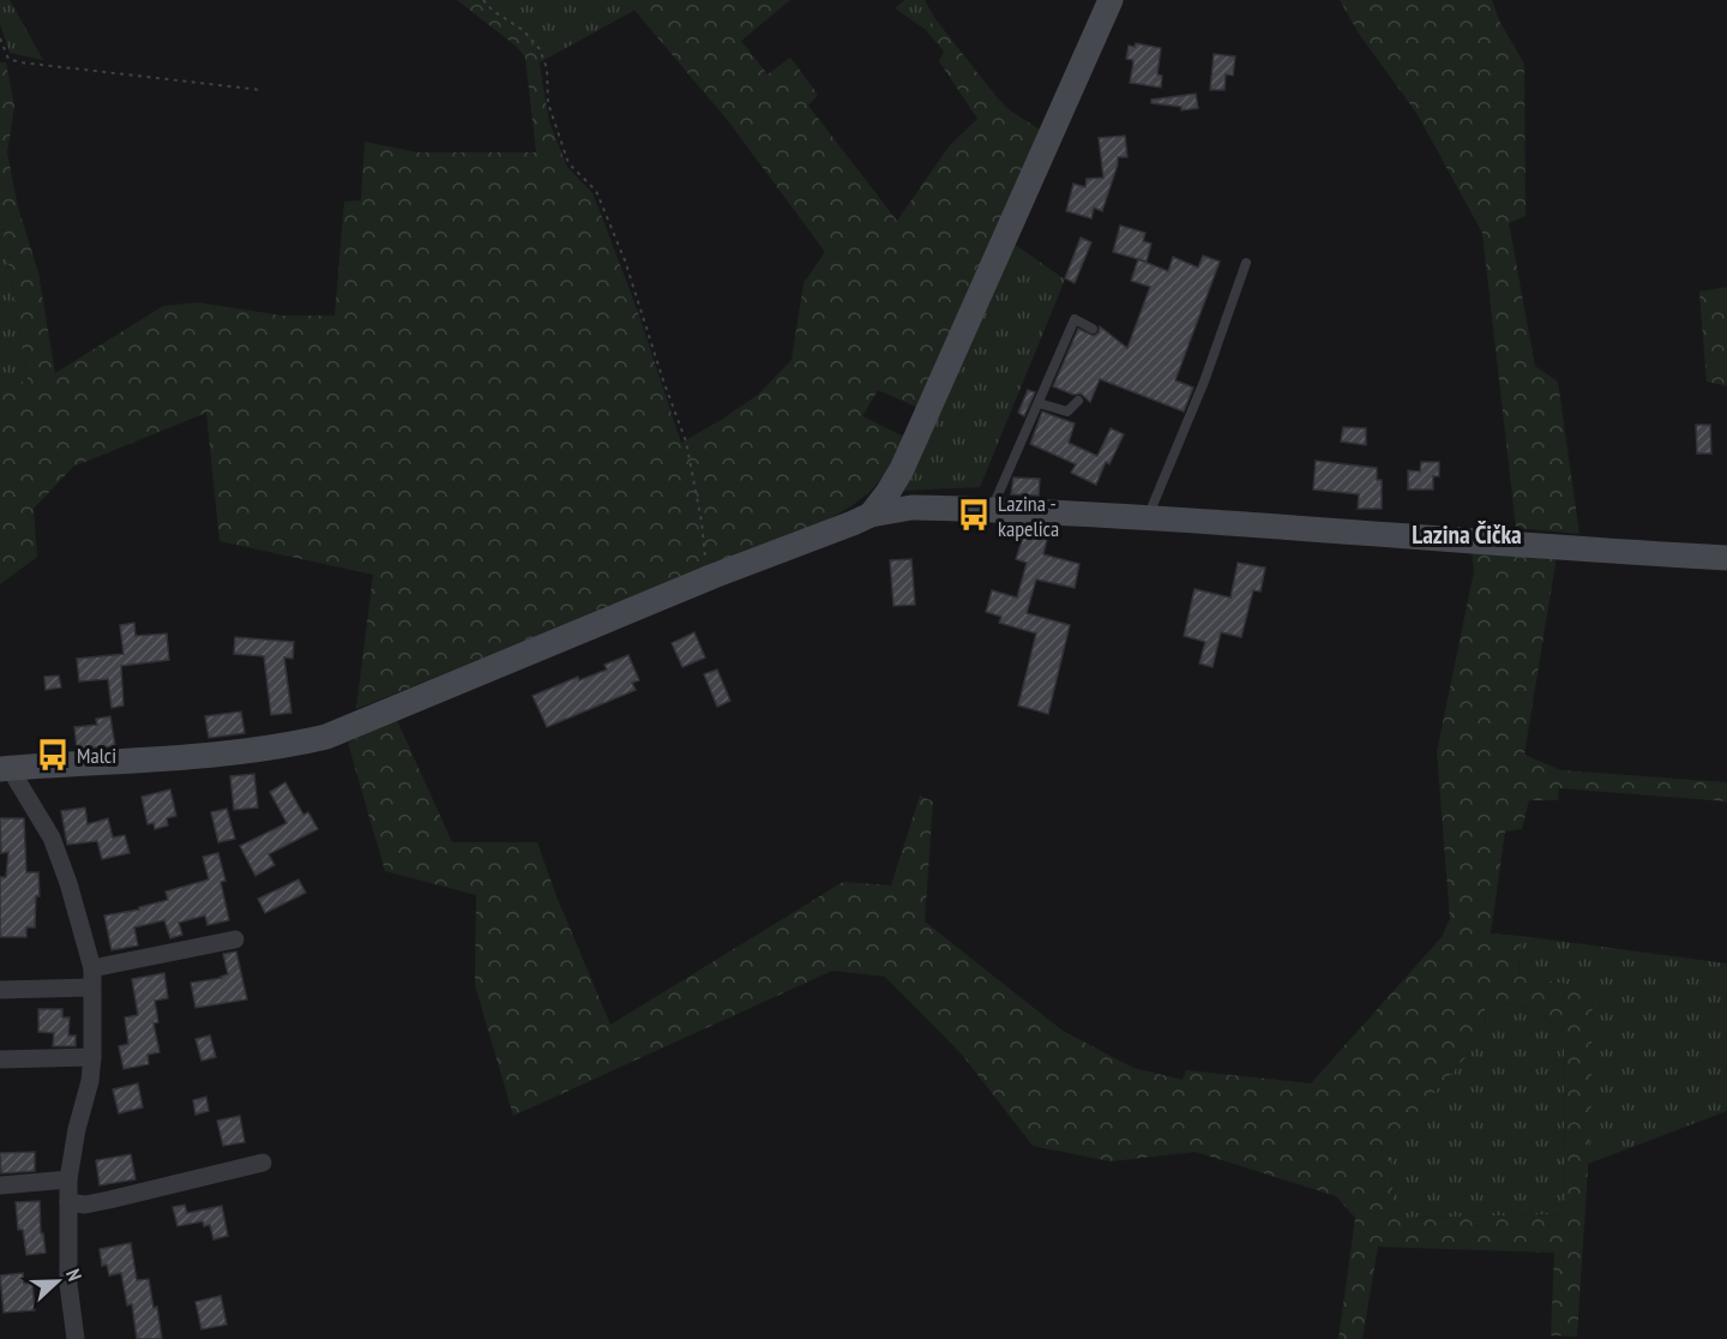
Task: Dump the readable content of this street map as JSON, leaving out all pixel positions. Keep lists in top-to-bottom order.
{
  "districts": ["Lazina Čička"],
  "places": {
    "bus stop": ["Lazina - kapelica", "Malci"]
  },
  "north": "right"
}
